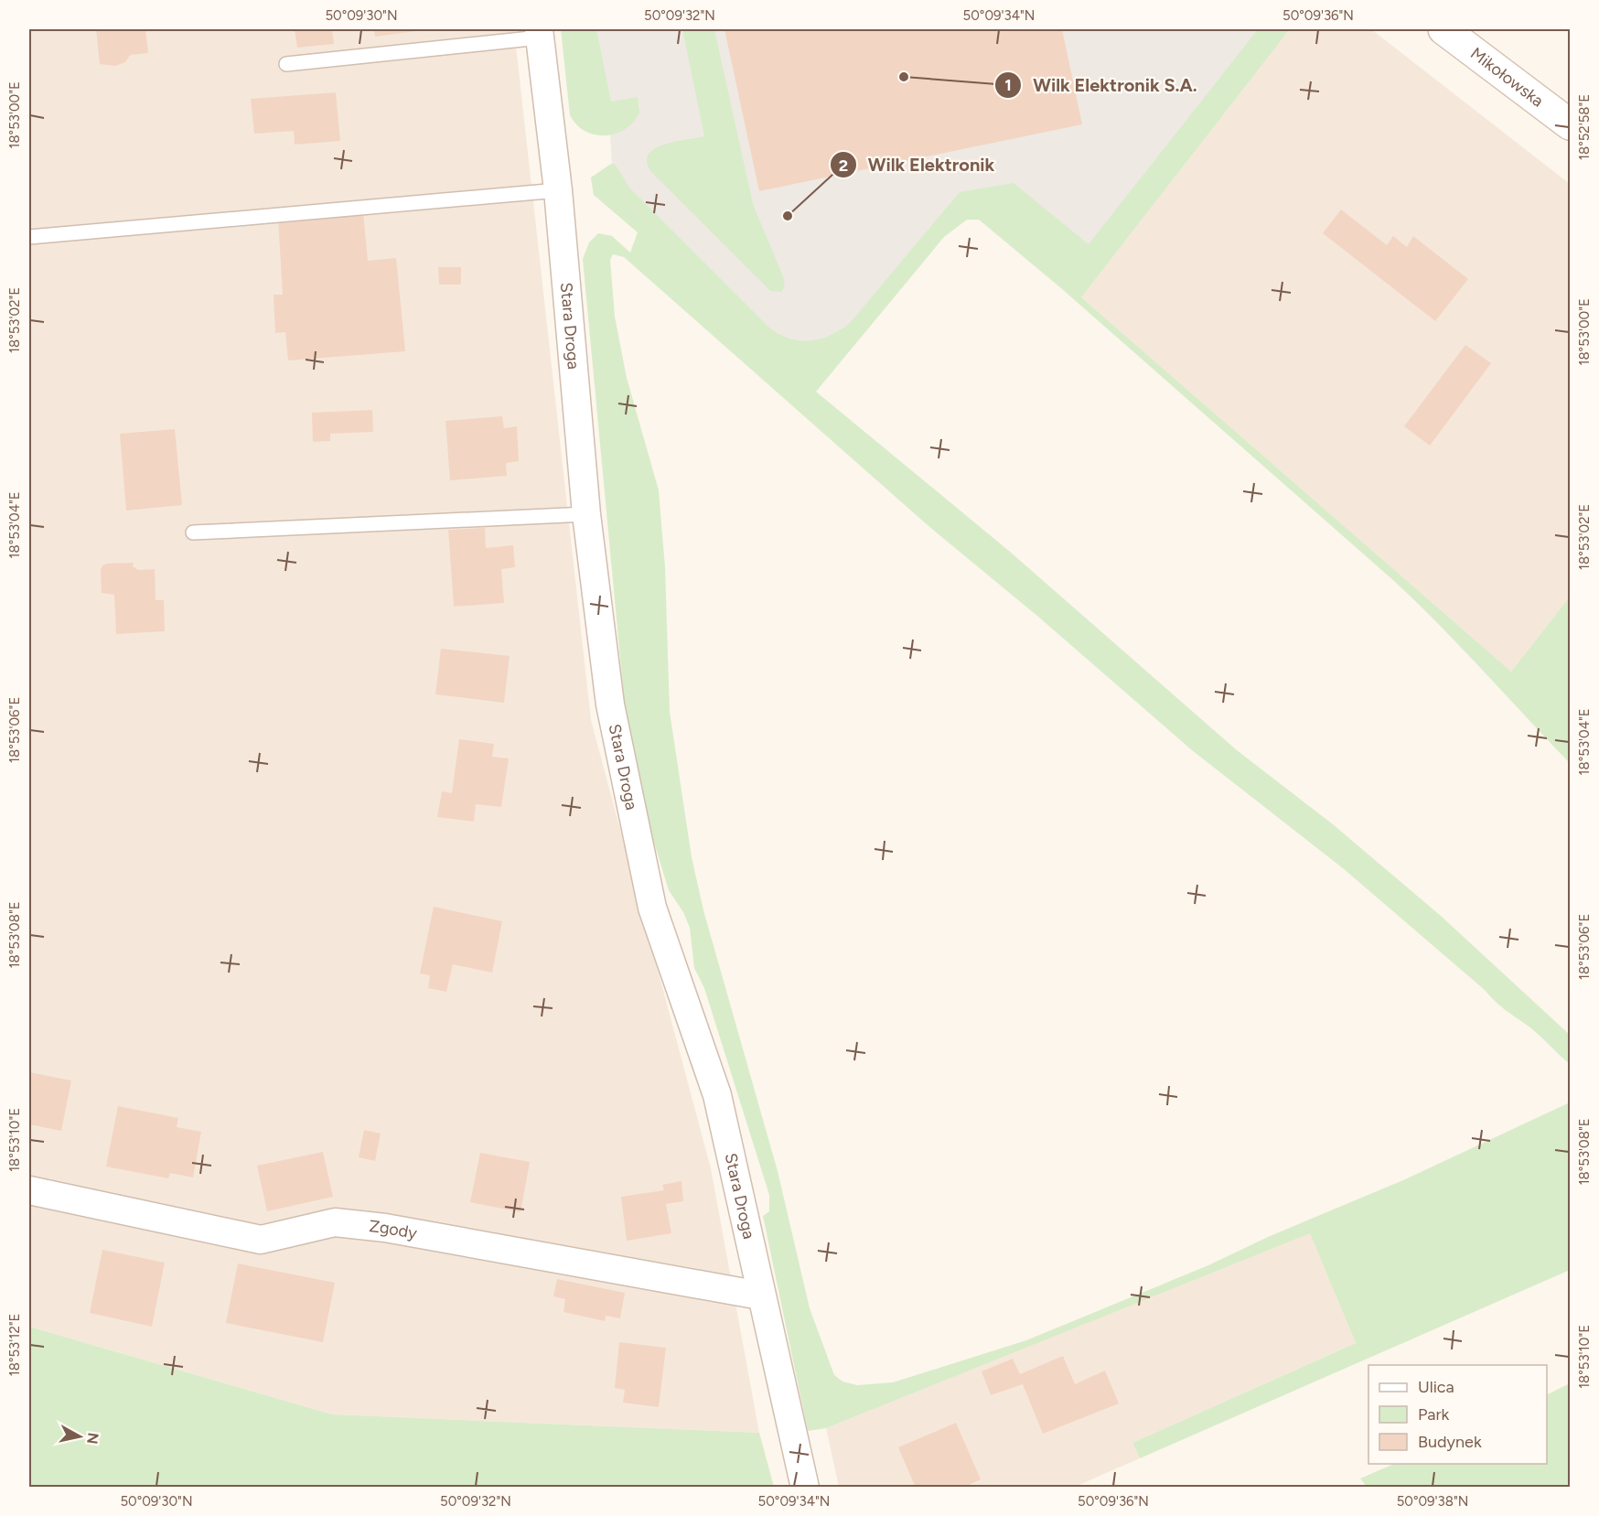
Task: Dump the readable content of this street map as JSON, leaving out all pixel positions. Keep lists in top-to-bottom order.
{
  "streets": {
    "street": ["Mikołowska", "Stara Droga", "Zgody"]
  },
  "crossings": [
    ["Stara Droga", "Zgody"]
  ],
  "places": ["Wilk Elektronik S.A.", "Wilk Elektronik"],
  "legend": ["Ulica", "Park", "Budynek"],
  "north": "right",
  "coordinates": [
    "50°09'30\"N",
    "50°09'32\"N",
    "50°09'34\"N",
    "50°09'36\"N",
    "18°53'00\"E",
    "18°52'58\"E",
    "18°53'02\"E",
    "18°53'04\"E",
    "18°53'06\"E",
    "18°53'08\"E",
    "18°53'10\"E",
    "18°53'12\"E",
    "50°09'38\"N"
  ]
}
